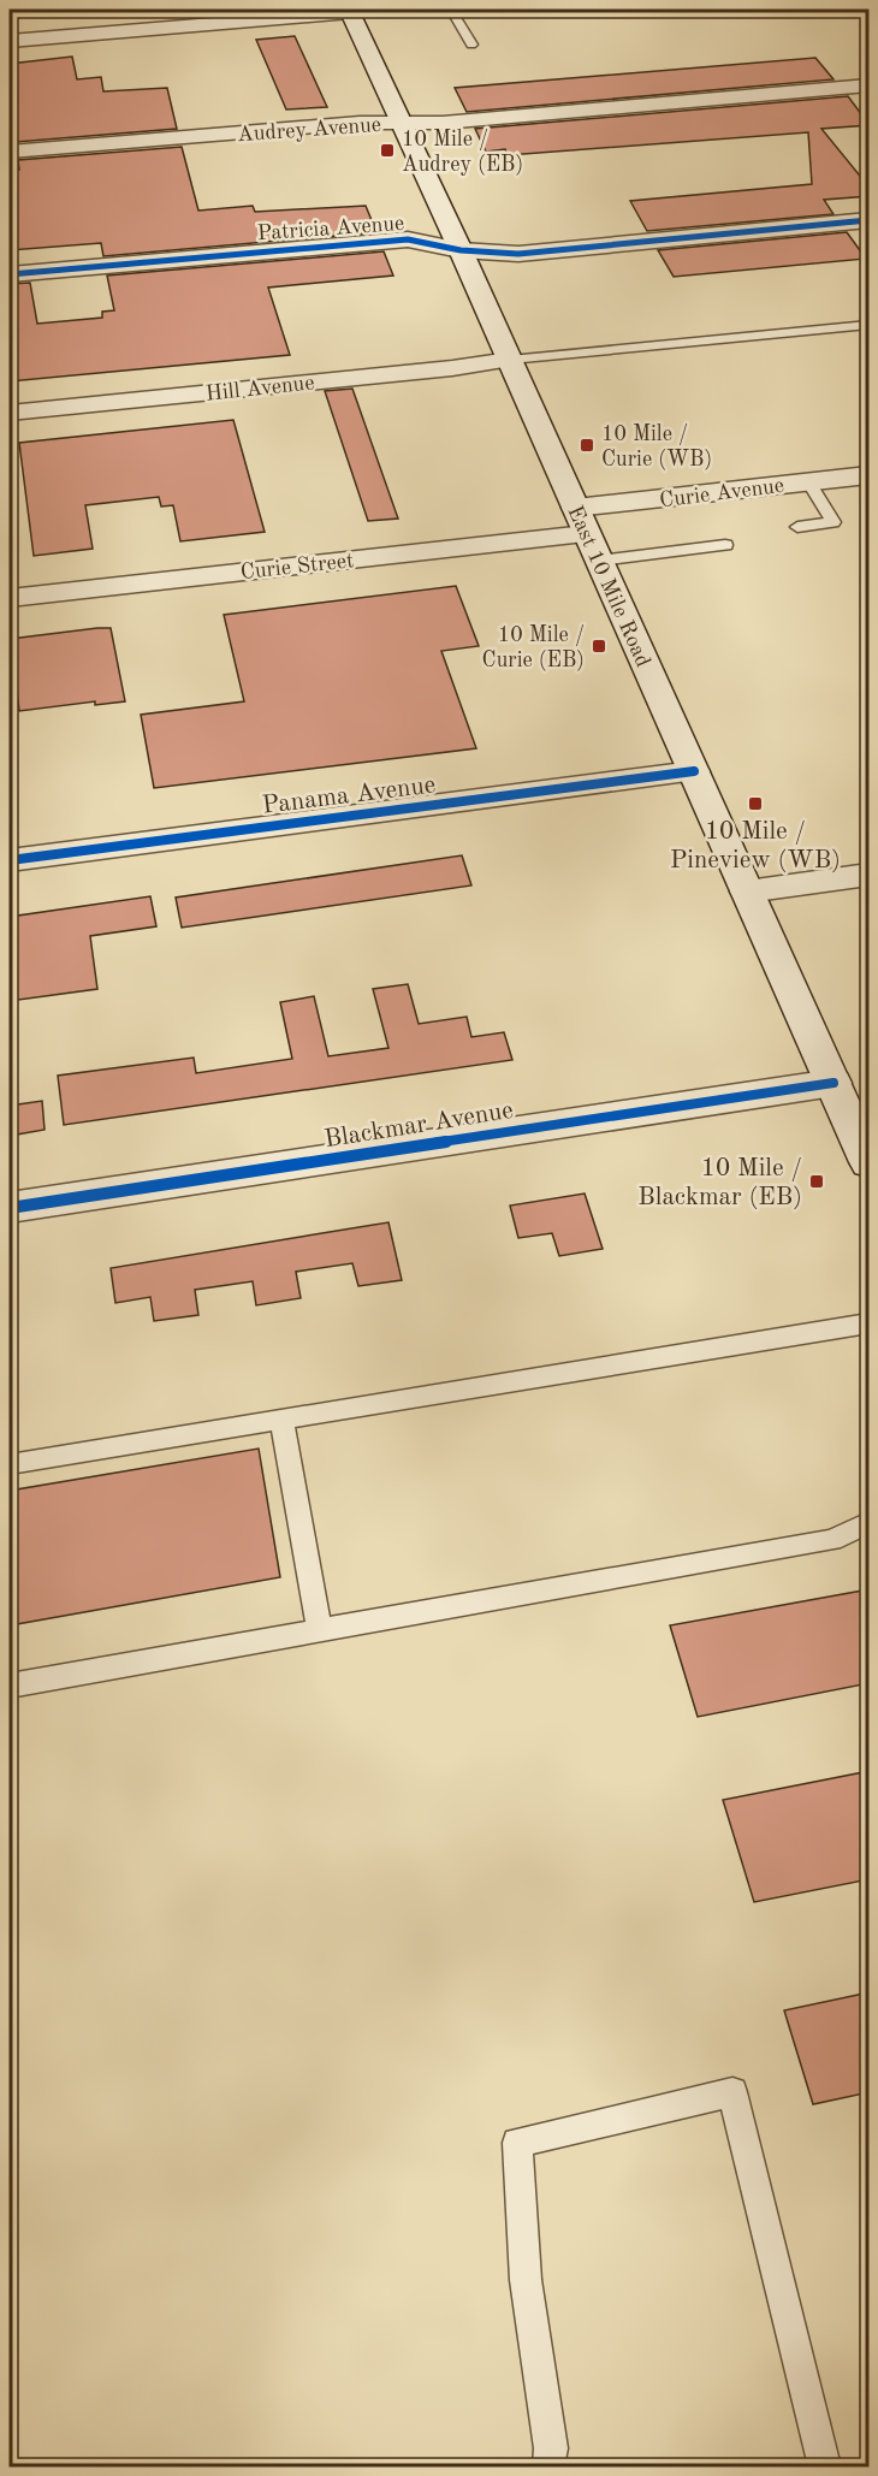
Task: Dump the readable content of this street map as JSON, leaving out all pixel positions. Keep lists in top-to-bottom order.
{
  "streets": {
    "street": [
      "Audrey Avenue",
      "Patricia Avenue",
      "Hill Avenue",
      "Curie Avenue",
      "Curie Street",
      "East 10 Mile Road",
      "Panama Avenue",
      "Blackmar Avenue"
    ]
  },
  "crossings": [
    ["Audrey Avenue", "East 10 Mile Road"],
    ["Patricia Avenue", "East 10 Mile Road"],
    ["Hill Avenue", "East 10 Mile Road"],
    ["Curie Avenue", "Curie Street"],
    ["Curie Avenue", "East 10 Mile Road"],
    ["Curie Street", "East 10 Mile Road"],
    ["East 10 Mile Road", "Panama Avenue"],
    ["East 10 Mile Road", "Blackmar Avenue"]
  ],
  "places": {
    "transit": [
      "10 Mile / Audrey (EB)",
      "10 Mile / Curie (WB)",
      "10 Mile / Curie (EB)",
      "10 Mile / Pineview (WB)",
      "10 Mile / Blackmar (EB)"
    ]
  }
}
